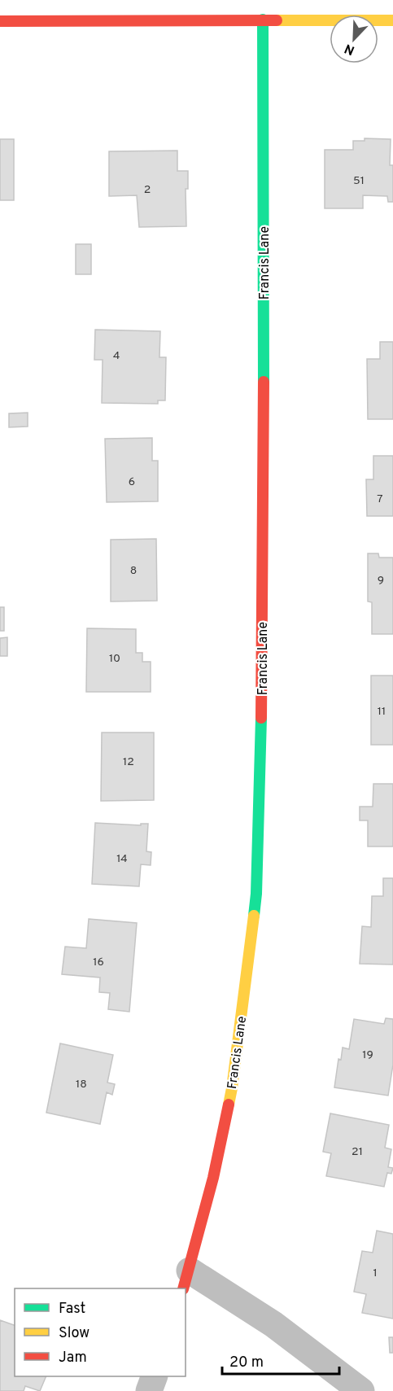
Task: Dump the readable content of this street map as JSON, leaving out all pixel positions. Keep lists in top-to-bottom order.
{
  "streets": {
    "street": ["Francis Lane"]
  },
  "house_numbers": [
    "51",
    "2",
    "4",
    "6",
    "7",
    "8",
    "9",
    "10",
    "11",
    "12",
    "14",
    "16",
    "19",
    "18",
    "21",
    "1"
  ],
  "legend": ["Fast", "Slow", "Jam"],
  "scale_bar": "20 m",
  "north": "bottom left"
}
